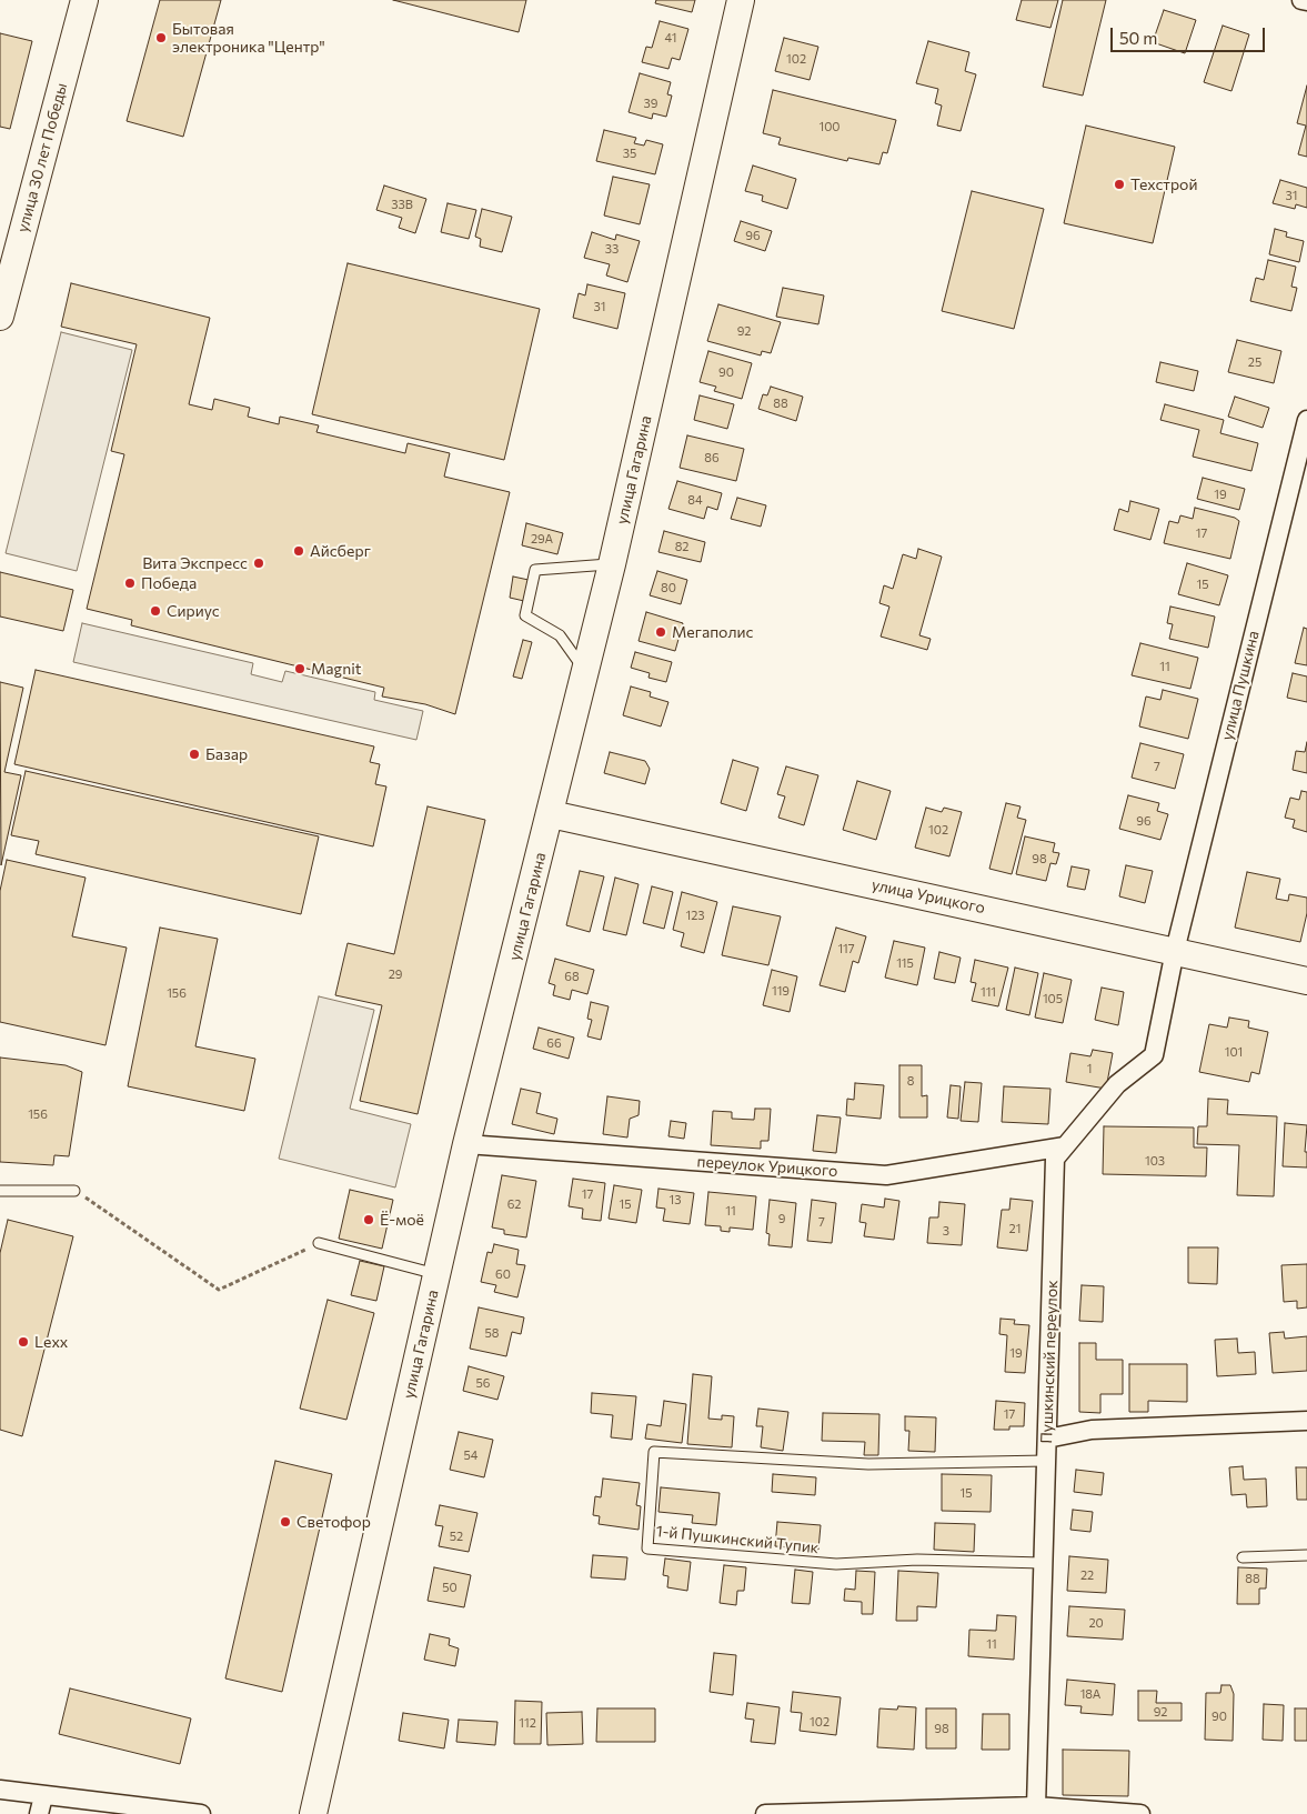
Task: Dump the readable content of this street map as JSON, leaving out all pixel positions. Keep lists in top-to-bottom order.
{
  "streets": {
    "street": [
      "улица 30 лет Победы",
      "улица Гагарина",
      "улица Пушкина",
      "улица Урицкого",
      "переулок Урицкого",
      "Пушкинский переулок"
    ],
    "lane": ["1-й Пушкинский Тупик"]
  },
  "crossings": [
    ["улица Гагарина", "улица Урицкого"],
    ["улица Гагарина", "переулок Урицкого"],
    ["улица Пушкина", "улица Урицкого"],
    ["улица Пушкина", "Пушкинский переулок"],
    ["улица Урицкого", "Пушкинский переулок"],
    ["переулок Урицкого", "Пушкинский переулок"],
    ["Пушкинский переулок", "1-й Пушкинский Тупик"]
  ],
  "places": [
    "Бытовая электроника \"Центр\"",
    "Техстрой",
    "Айсберг",
    "Вита Экспресс",
    "Победа",
    "Сириус",
    "Мегаполис",
    "Magnit",
    "Базар",
    "Ё-моё",
    "Lexx",
    "Светофор"
  ],
  "house_numbers": [
    "41",
    "102",
    "39",
    "100",
    "35",
    "31",
    "33В",
    "96",
    "33",
    "31",
    "92",
    "25",
    "90",
    "88",
    "86",
    "19",
    "84",
    "17",
    "29А",
    "82",
    "15",
    "80",
    "11",
    "7",
    "96",
    "102",
    "98",
    "123",
    "117",
    "115",
    "29",
    "68",
    "119",
    "111",
    "156",
    "105",
    "66",
    "101",
    "1",
    "8",
    "156",
    "103",
    "17",
    "13",
    "62",
    "15",
    "11",
    "9",
    "7",
    "21",
    "3",
    "60",
    "58",
    "19",
    "56",
    "17",
    "54",
    "15",
    "52",
    "22",
    "88",
    "50",
    "20",
    "11",
    "18А",
    "92",
    "90",
    "102",
    "112",
    "98"
  ],
  "scale_bar": "50 m"
}
